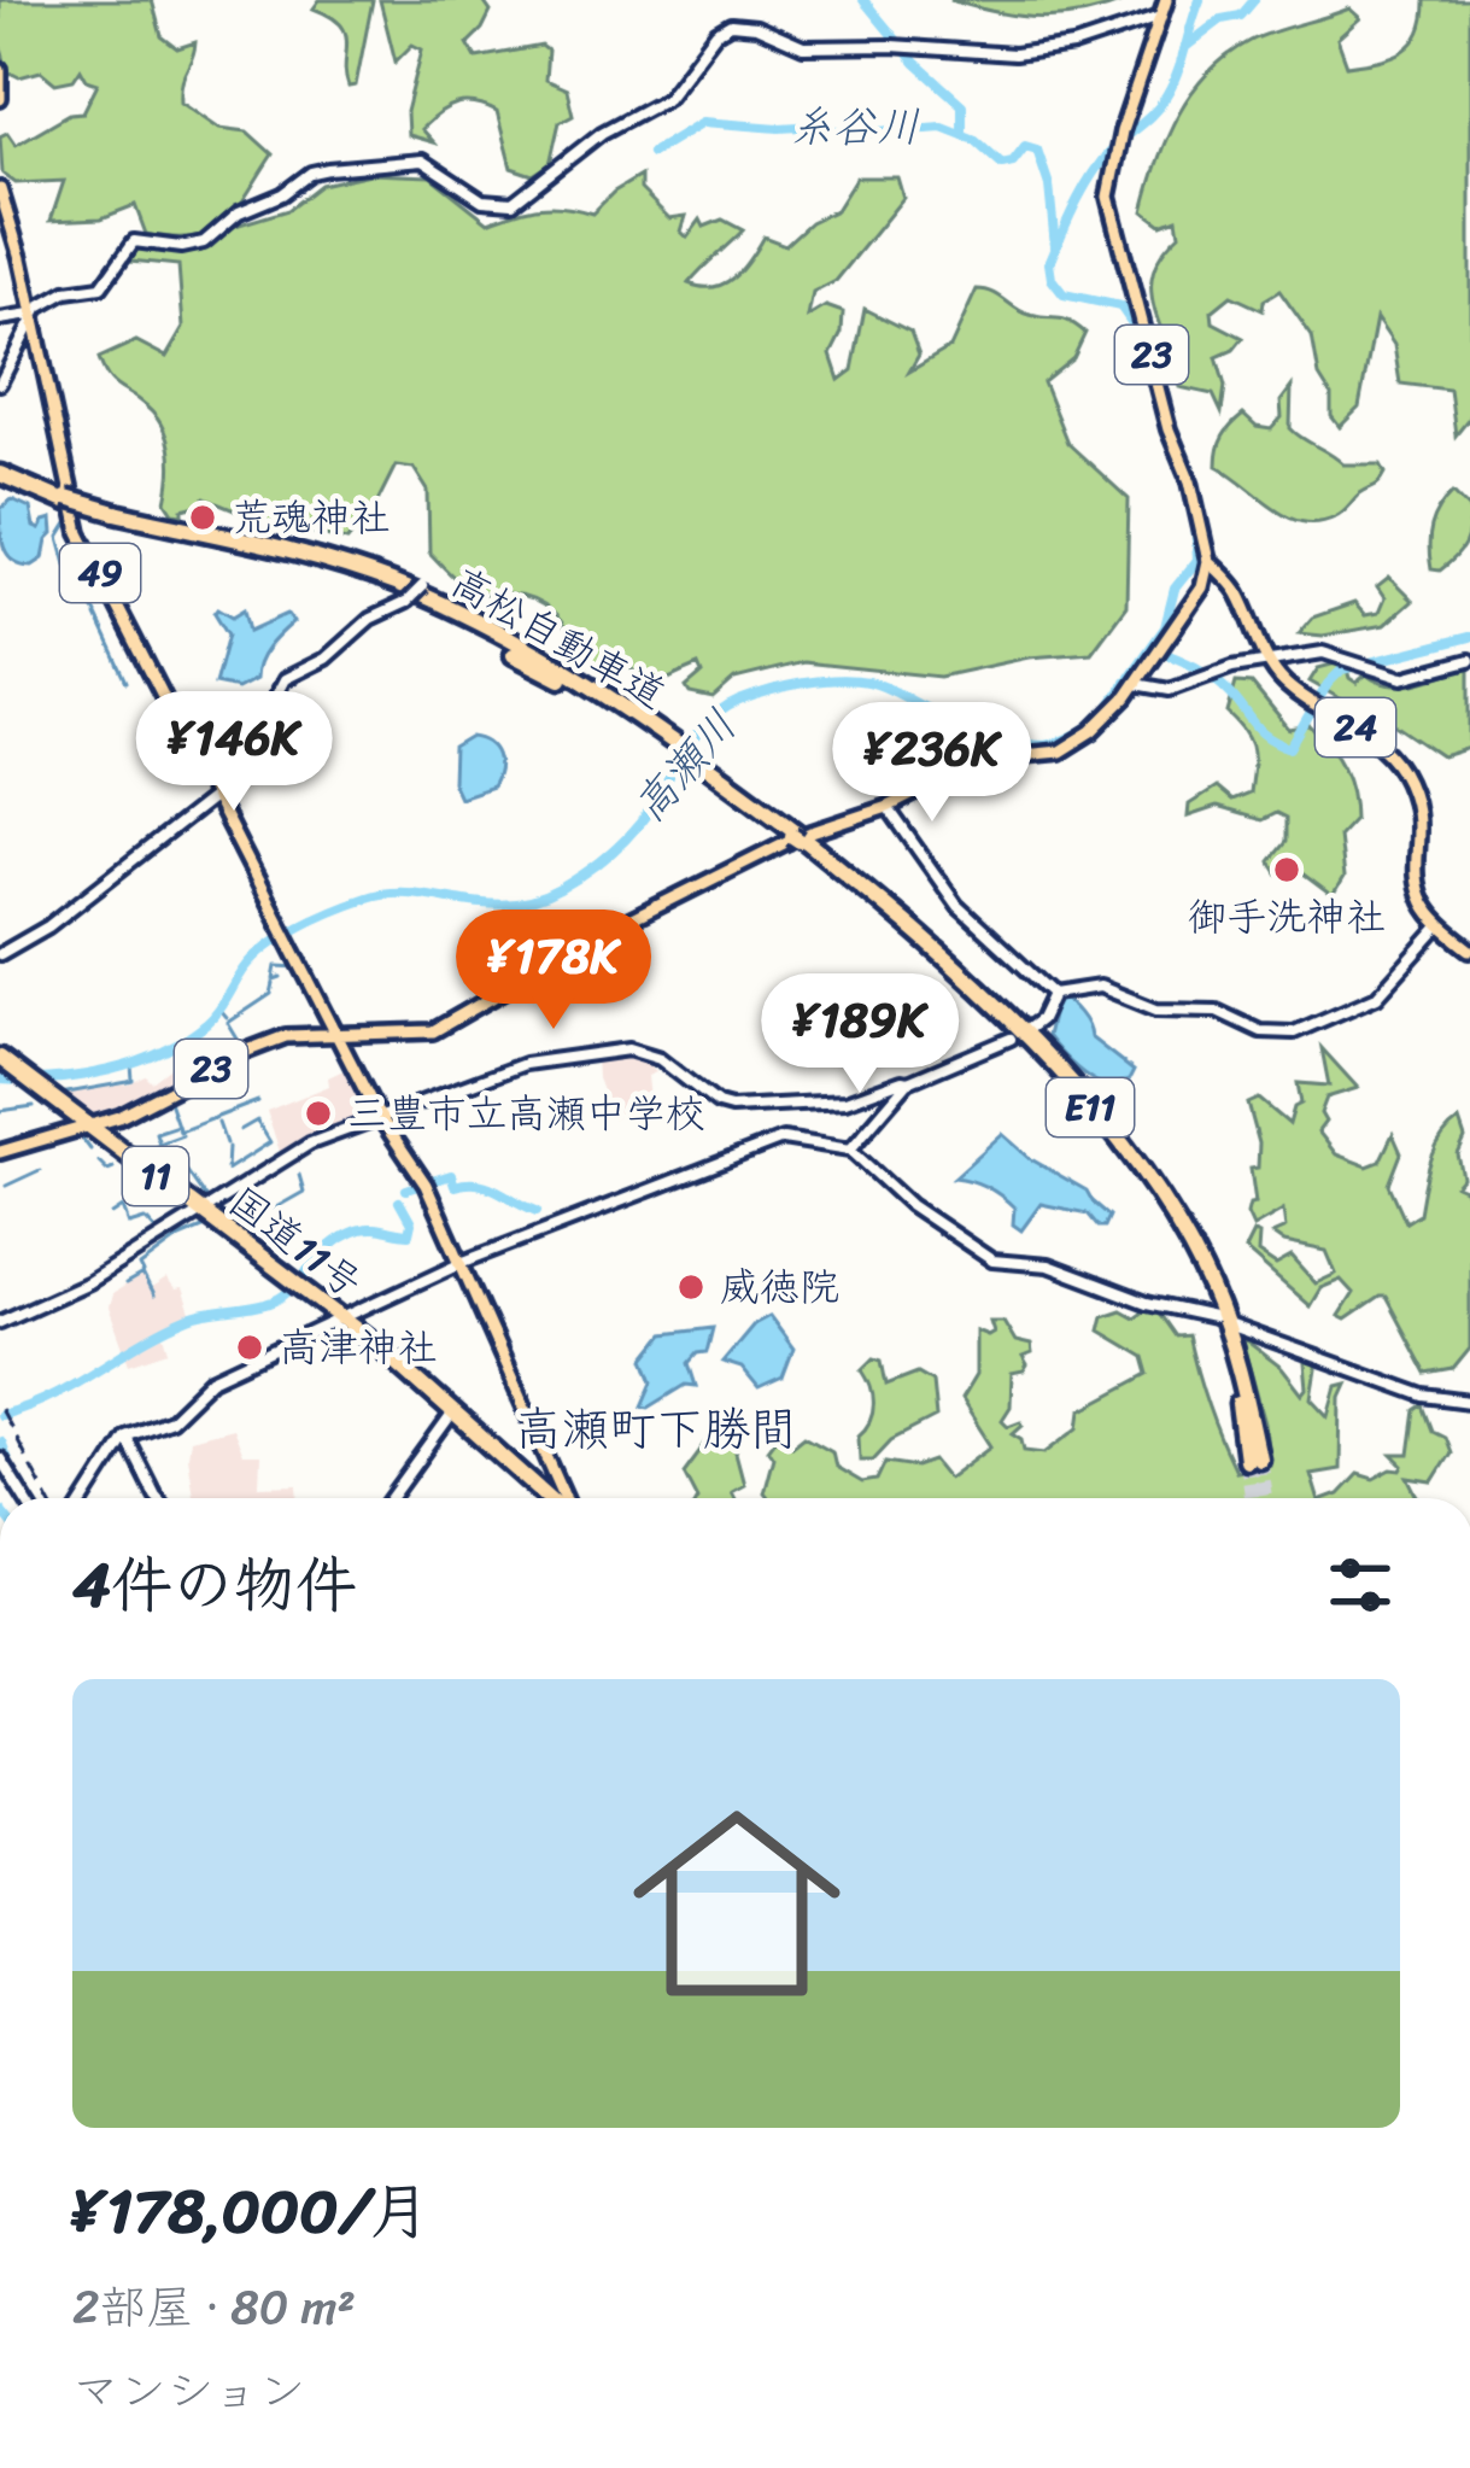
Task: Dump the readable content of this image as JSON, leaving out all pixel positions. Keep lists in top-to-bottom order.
{
  "streets": {
    "highway": [
      "高松自動車道",
      "E11",
      "11",
      "国道11号"
    ],
    "main road": ["23", "49", "24"]
  },
  "crossings": [
    ["23", "49"],
    ["23", "24"],
    ["23", "国道11号"]
  ],
  "districts": ["高瀬町下勝間"],
  "water": ["糸谷川", "高瀬川"],
  "places": [
    "荒魂神社",
    "御手洗神社",
    "三豊市立高瀬中学校",
    "威徳院",
    "高津神社"
  ],
  "page": {
    "price": [
      "¥146K",
      "¥236K",
      "¥178K",
      "¥189K"
    ],
    "heading": "4件の物件",
    "list": [
      {
        "name": "¥178,000/月",
        "note": "2部屋 · 80 m² · マンション"
      }
    ]
  }
}
